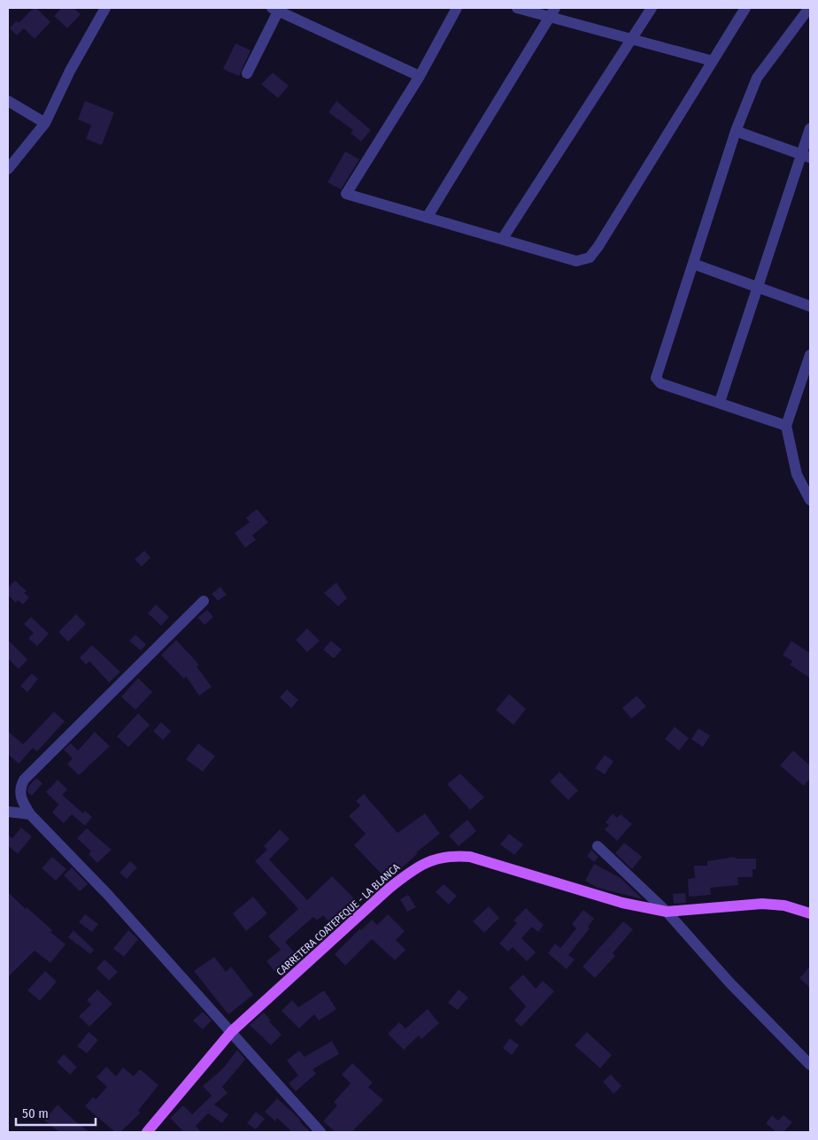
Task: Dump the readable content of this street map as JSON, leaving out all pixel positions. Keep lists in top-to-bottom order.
{
  "streets": {
    "main road": ["CARRETERA COATEPEQUE - LA BLANCA"]
  },
  "scale_bar": "50 m"
}
